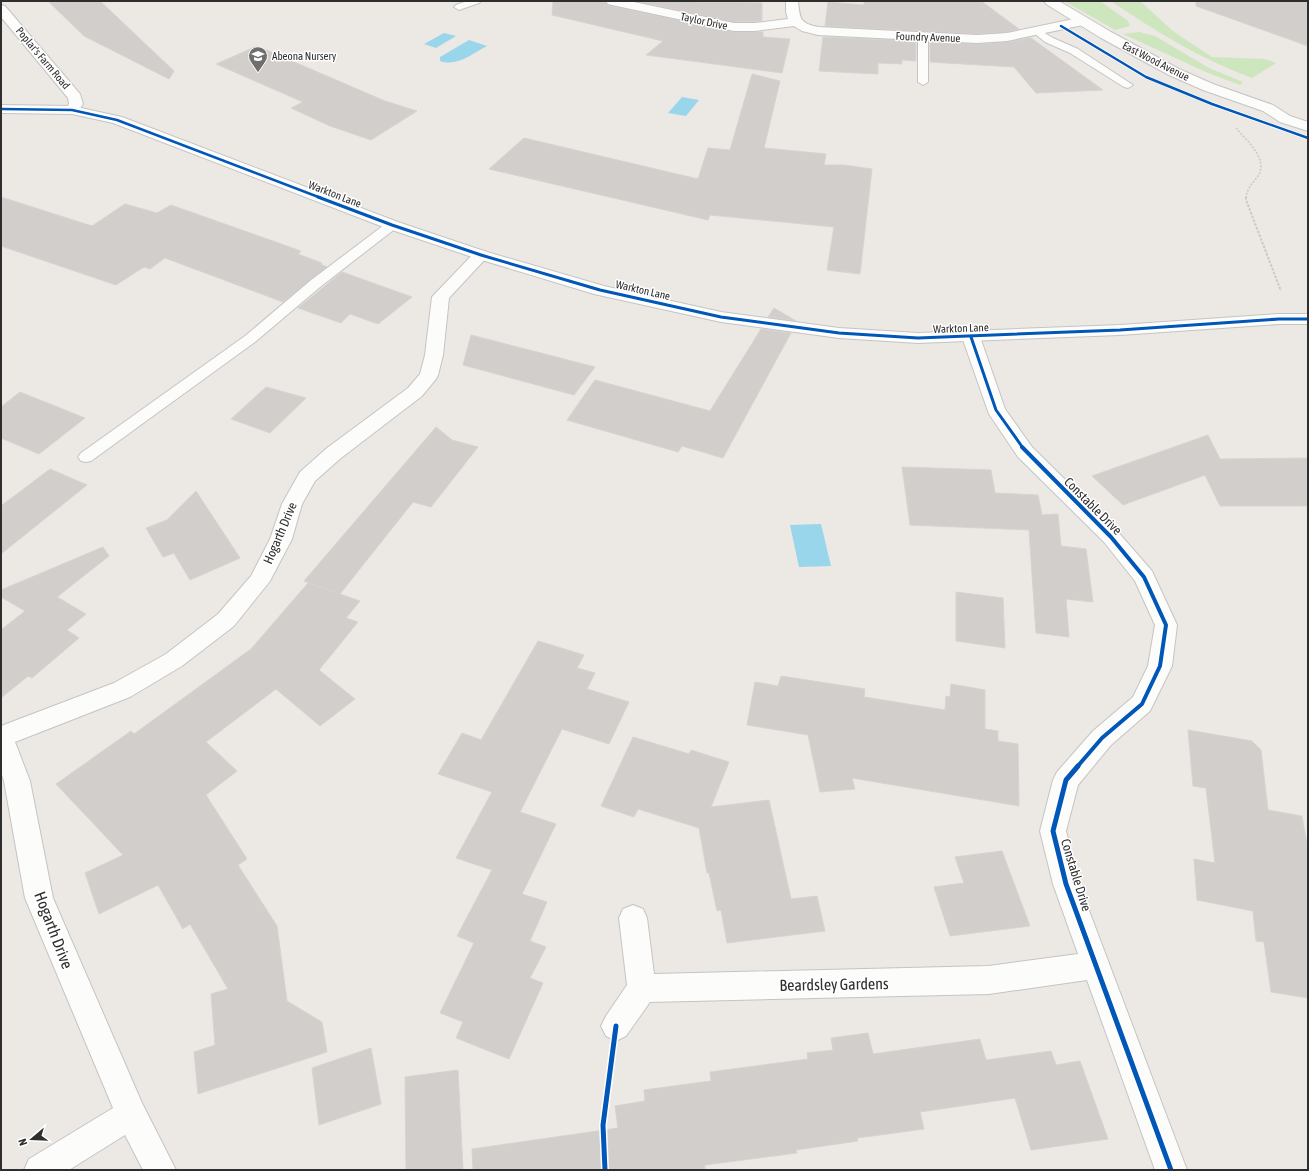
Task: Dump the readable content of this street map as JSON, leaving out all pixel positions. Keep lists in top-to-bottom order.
{
  "streets": {
    "street": [
      "Taylor Drive",
      "Foundry Avenue",
      "Poplar's Farm Road",
      "East Wood Avenue",
      "Warkton Lane",
      "Constable Drive",
      "Hogarth Drive",
      "Beardsley Gardens"
    ]
  },
  "crossings": [
    ["Taylor Drive", "Foundry Avenue"],
    ["Foundry Avenue", "East Wood Avenue"],
    ["Poplar's Farm Road", "Warkton Lane"],
    ["Warkton Lane", "Constable Drive"],
    ["Warkton Lane", "Hogarth Drive"],
    ["Constable Drive", "Beardsley Gardens"]
  ],
  "places": {
    "school or university": ["Abeona Nursery"]
  },
  "north": "left"
}
